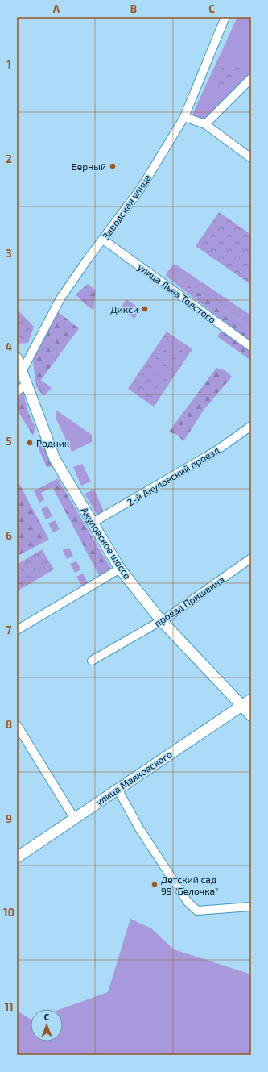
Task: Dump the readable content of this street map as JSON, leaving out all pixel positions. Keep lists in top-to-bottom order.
{
  "streets": {
    "street": [
      "Заводская улица",
      "улица Льва Толстого",
      "2-й Акуловский проезд",
      "Акуловское шоссе",
      "проезд Пришвина",
      "улица Маяковского"
    ]
  },
  "crossings": [
    ["Заводская улица", "улица Льва Толстого"],
    ["Заводская улица", "Акуловское шоссе"],
    ["2-й Акуловский проезд", "Акуловское шоссе"],
    ["Акуловское шоссе", "проезд Пришвина"],
    ["Акуловское шоссе", "улица Маяковского"]
  ],
  "places": [
    "Верный",
    "Дикси",
    "Родник",
    "Детский сад 99 \"Белочка\""
  ],
  "north": "top",
  "grid": {
    "columns": ["A", "B", "C"],
    "rows": [
      "1",
      "2",
      "3",
      "4",
      "5",
      "6",
      "7",
      "8",
      "9",
      "10",
      "11"
    ]
  }
}
